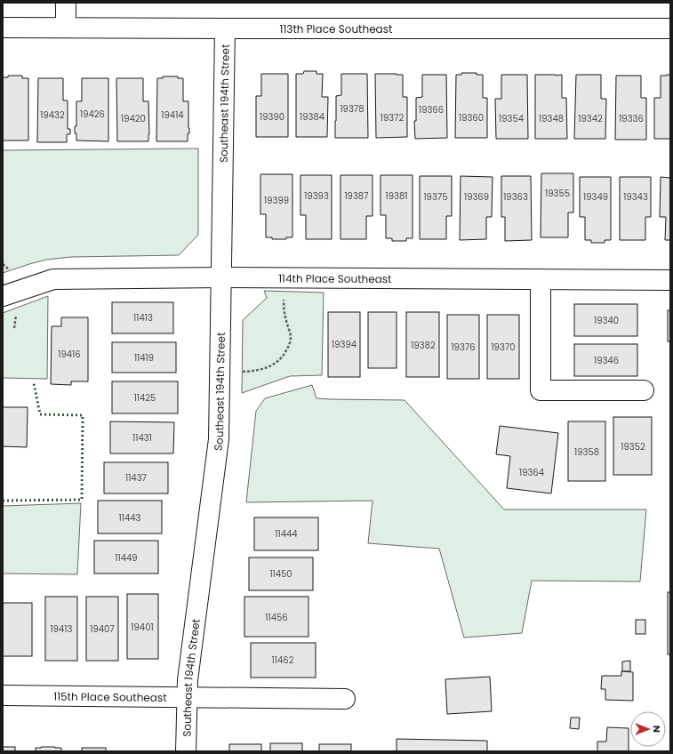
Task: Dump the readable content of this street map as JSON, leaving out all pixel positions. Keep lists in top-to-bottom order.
{
  "streets": {
    "street": [
      "113th Place Southeast",
      "Southeast 194th Street",
      "114th Place Southeast",
      "115th Place Southeast"
    ]
  },
  "crossings": [
    ["113th Place Southeast", "Southeast 194th Street"],
    ["Southeast 194th Street", "114th Place Southeast"],
    ["Southeast 194th Street", "115th Place Southeast"]
  ],
  "house_numbers": [
    "19378",
    "19366",
    "19426",
    "19432",
    "19414",
    "19390",
    "19384",
    "19372",
    "19360",
    "19420",
    "19354",
    "19348",
    "19342",
    "19336",
    "19355",
    "19393",
    "19387",
    "19381",
    "19375",
    "19369",
    "19363",
    "19349",
    "19343",
    "19399",
    "11413",
    "19340",
    "19394",
    "19382",
    "19376",
    "19370",
    "19416",
    "11419",
    "19346",
    "11425",
    "11431",
    "19352",
    "19358",
    "19364",
    "11437",
    "11443",
    "11444",
    "11449",
    "11450",
    "11456",
    "19401",
    "19413",
    "19407",
    "11462"
  ],
  "north": "right"
}
